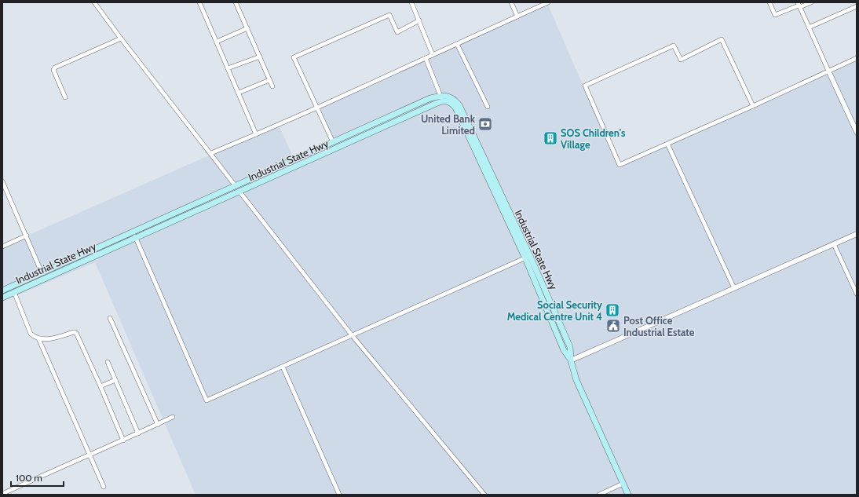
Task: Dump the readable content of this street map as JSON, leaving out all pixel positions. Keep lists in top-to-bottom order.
{
  "streets": {
    "main road": ["Industrial State Hwy"]
  },
  "places": {
    "bank": ["United Bank Limited"],
    "building": ["SOS Children's Village", "Social Security Medical Centre Unit 4"],
    "public building": ["Post Office Industrial Estate"]
  },
  "scale_bar": "100 m"
}
